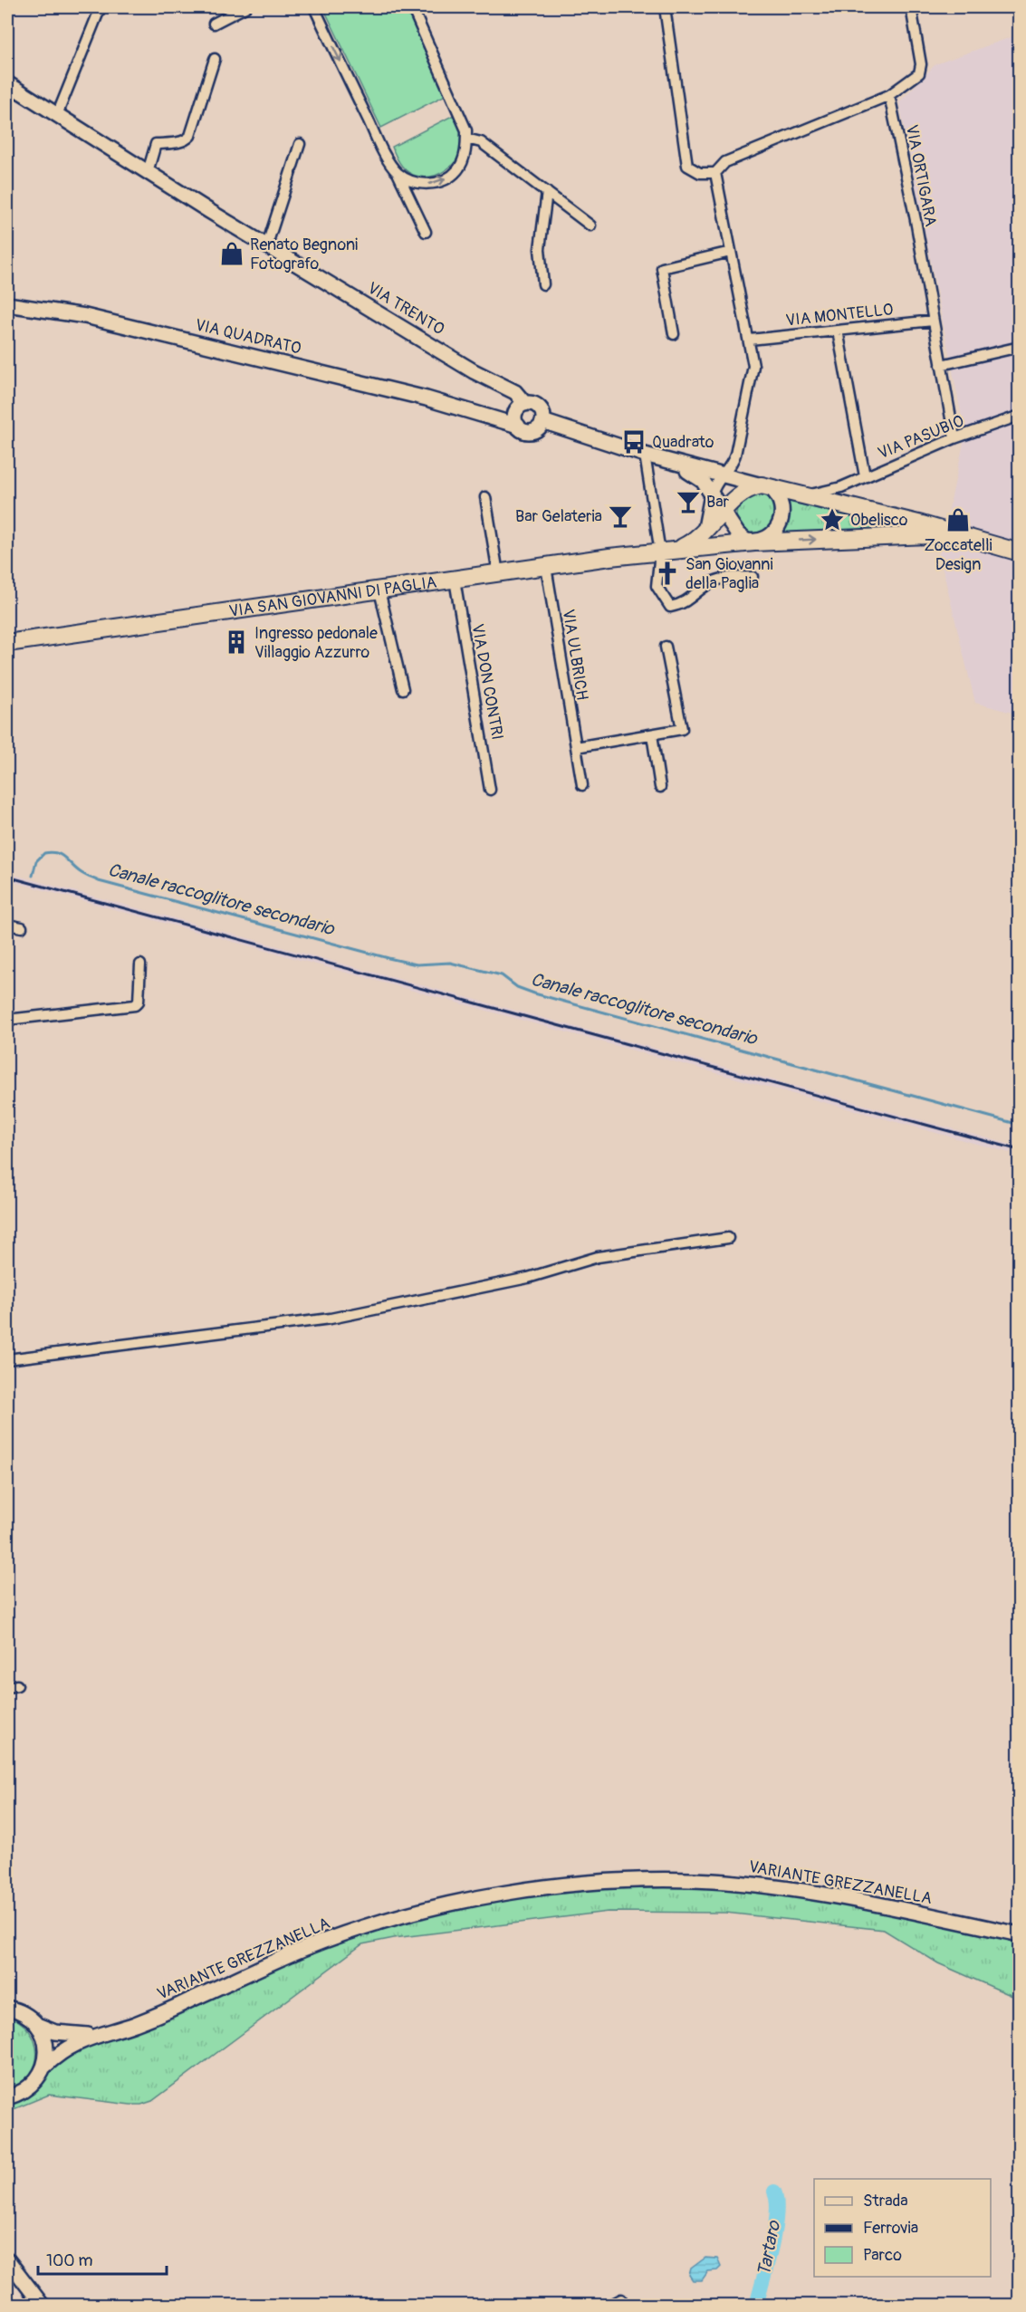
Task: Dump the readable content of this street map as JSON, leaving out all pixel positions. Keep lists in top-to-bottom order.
{
  "streets": {
    "main road": ["VIA SAN GIOVANNI DI PAGLIA"],
    "street": [
      "VIA ORTIGARA",
      "VIA TRENTO",
      "VIA MONTELLO",
      "VIA QUADRATO",
      "VIA PASUBIO",
      "VIA ULBRICH",
      "VIA DON CONTRI",
      "VARIANTE GREZZANELLA"
    ]
  },
  "crossings": [
    ["VIA ORTIGARA", "VIA MONTELLO"],
    ["VIA ORTIGARA", "VIA PASUBIO"],
    ["VIA TRENTO", "VIA QUADRATO"],
    ["VIA SAN GIOVANNI DI PAGLIA", "VIA ULBRICH"],
    ["VIA SAN GIOVANNI DI PAGLIA", "VIA DON CONTRI"]
  ],
  "water": ["Canale raccoglitore secondario", "Tartaro"],
  "places": {
    "shop": ["Renato Begnoni Fotografo", "Zoccatelli Design"],
    "bus stop": ["Quadrato"],
    "bar": ["Bar", "Bar Gelateria"],
    "place": ["Obelisco"],
    "church": ["San Giovanni della Paglia"],
    "building": ["Ingresso pedonale Villaggio Azzurro"]
  },
  "legend": ["Strada", "Ferrovia", "Parco"],
  "scale_bar": "100 m"
}
